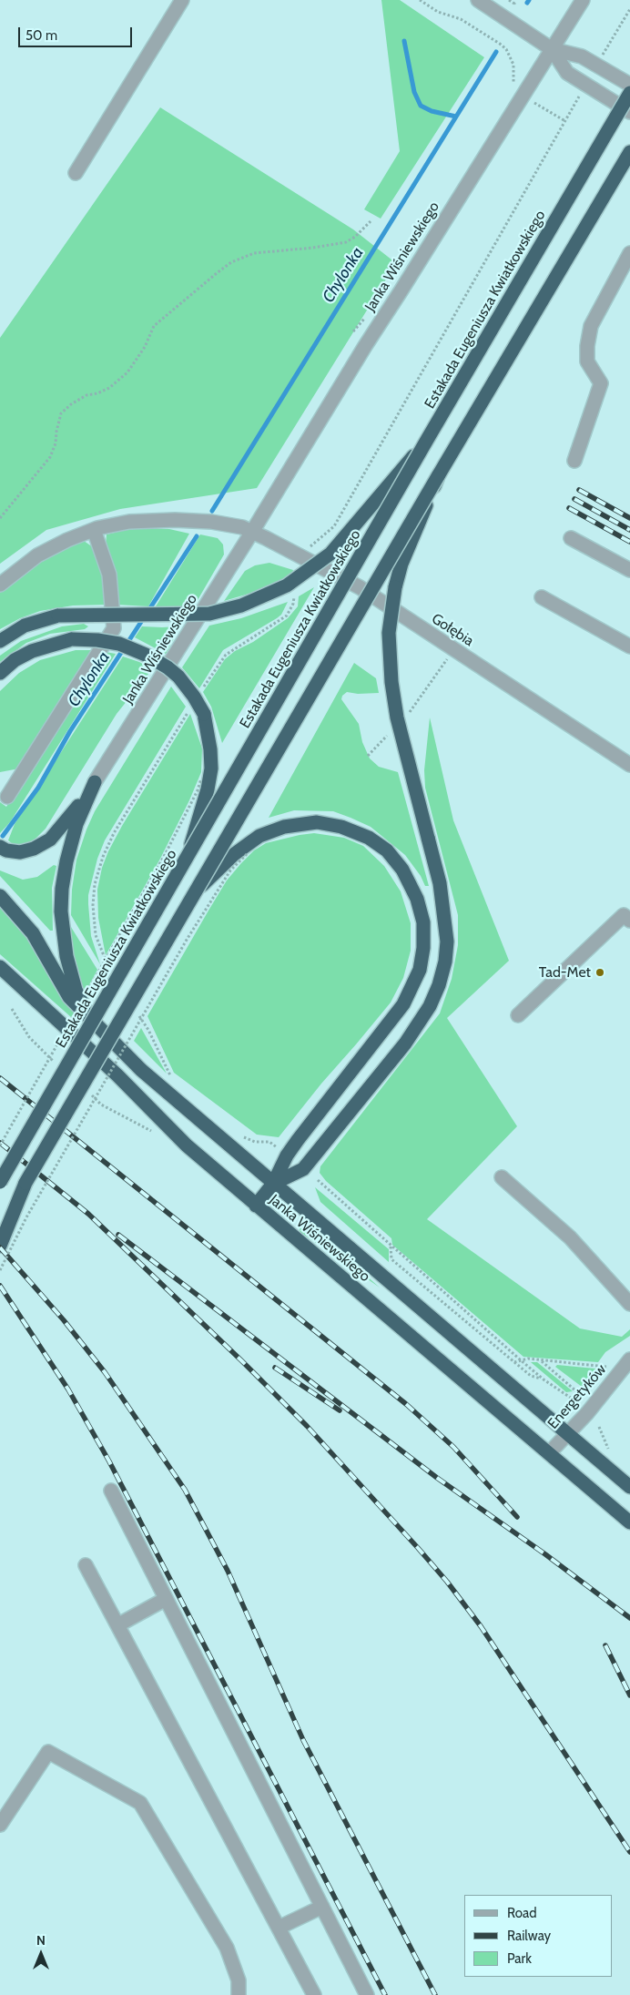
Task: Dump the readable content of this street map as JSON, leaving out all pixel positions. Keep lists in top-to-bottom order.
{
  "streets": {
    "highway": ["Janka Wiśniewskiego", "Estakada Eugeniusza Kwiatkowskiego"],
    "street": ["Gołębia", "Energetyków"]
  },
  "crossings": [
    ["Janka Wiśniewskiego", "Gołębia"],
    ["Janka Wiśniewskiego", "Energetyków"]
  ],
  "water": ["Chylonka"],
  "places": ["Tad-Met"],
  "legend": ["Road", "Railway", "Park"],
  "scale_bar": "50 m",
  "north": "top"
}
